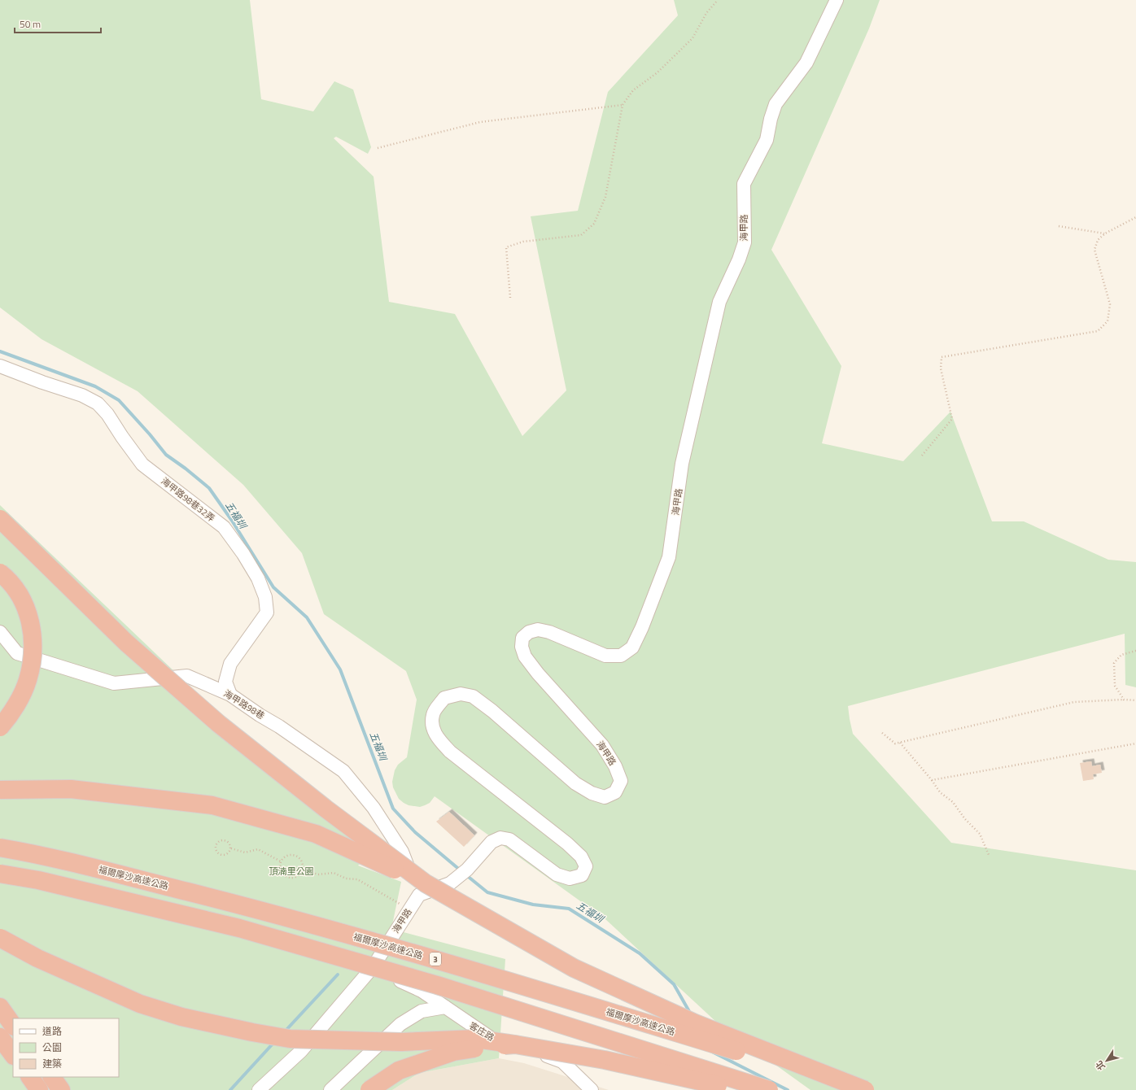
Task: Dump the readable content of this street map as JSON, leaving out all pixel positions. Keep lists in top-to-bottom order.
{
  "streets": {
    "highway": ["福爾摩沙高速公路", "3"],
    "street": [
      "海甲路",
      "海甲路98巷32弄",
      "海甲路98巷",
      "客庄路"
    ]
  },
  "crossings": [
    ["海甲路", "海甲路98巷"],
    ["海甲路", "客庄路"],
    ["海甲路98巷32弄", "海甲路98巷"]
  ],
  "water": ["五福圳"],
  "parks": ["頂湳里公園"],
  "legend": ["道路", "公園", "建築"],
  "scale_bar": "50 m",
  "north": "bottom left"
}
